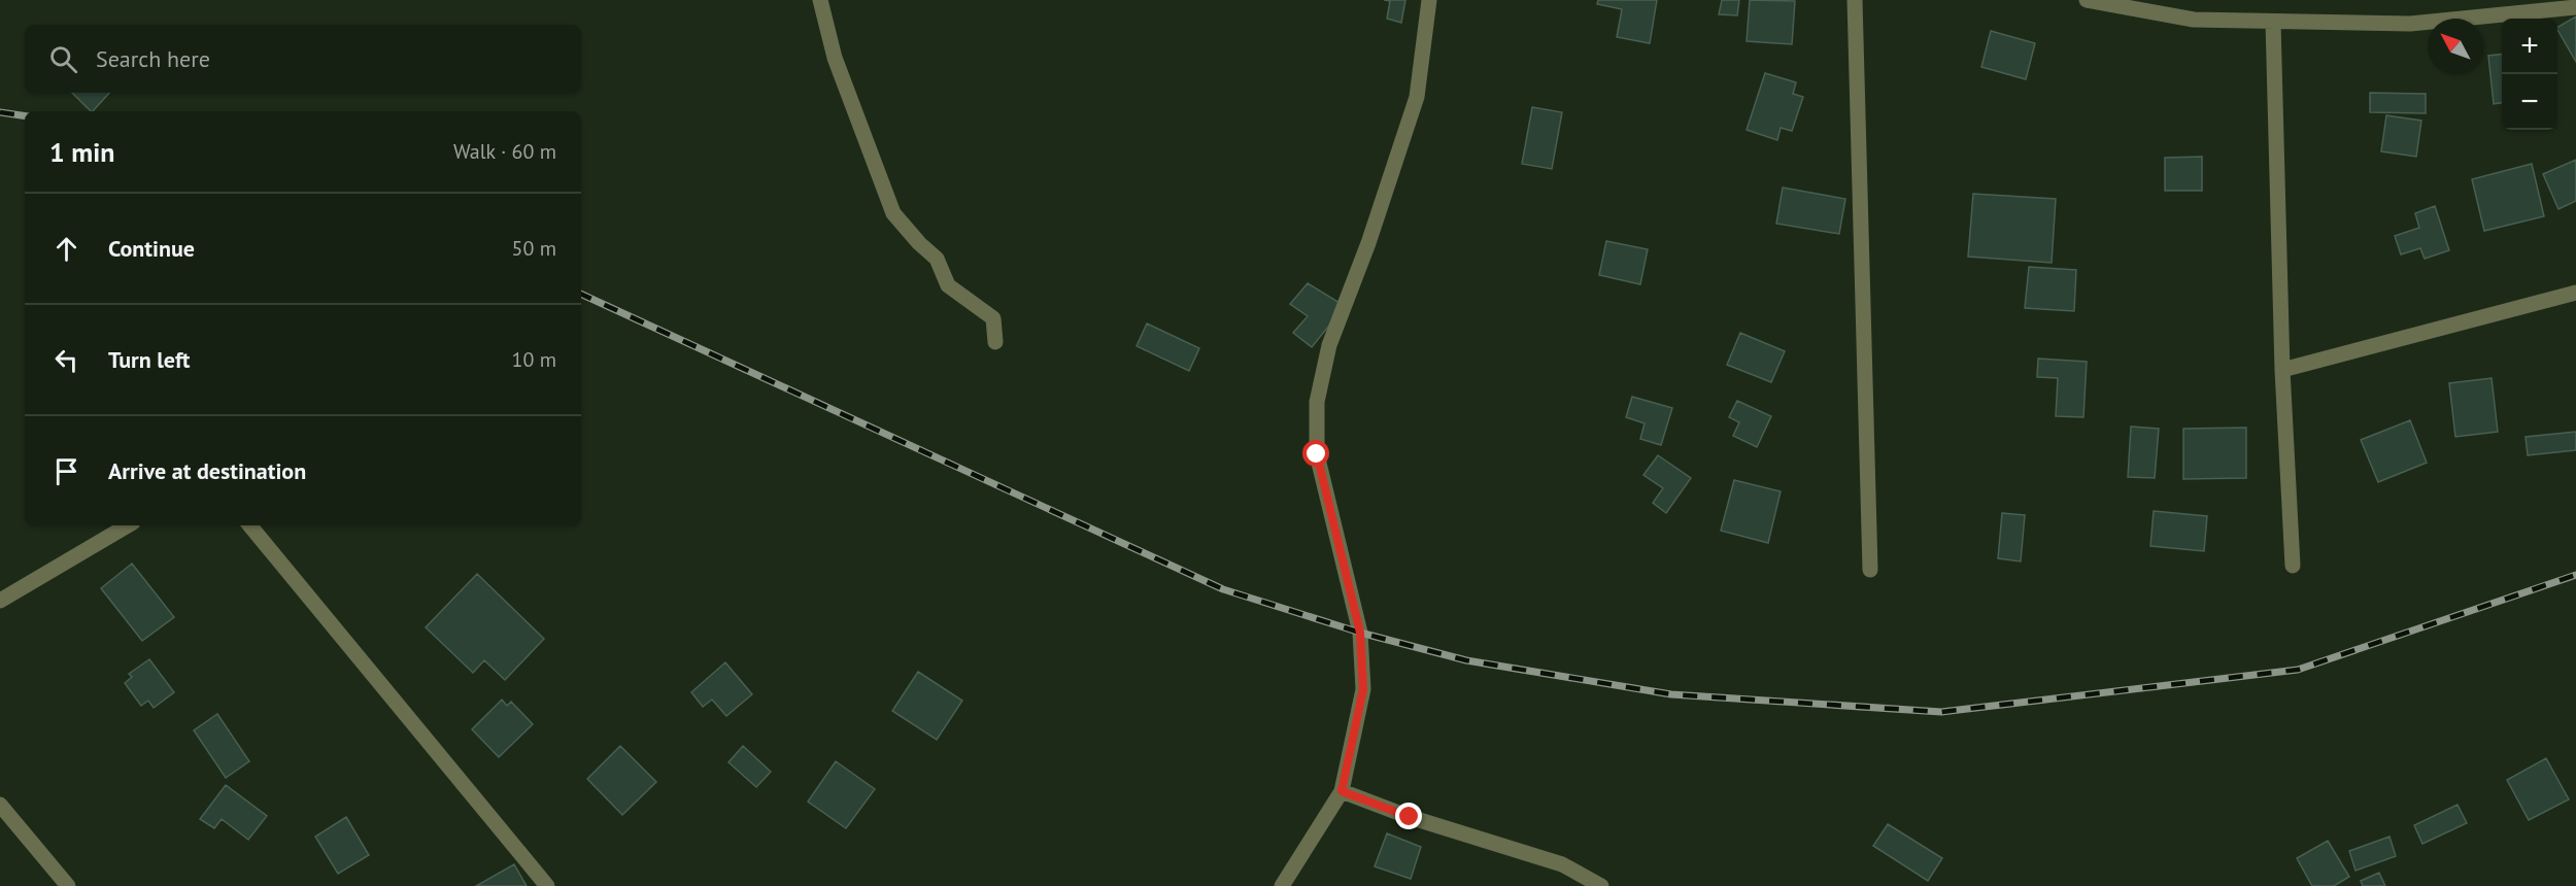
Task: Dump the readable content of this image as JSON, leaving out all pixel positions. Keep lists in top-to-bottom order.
{
  "north": "top left",
  "page": {
    "map_buttons": ["+", "−"],
    "search": "Search here",
    "heading": ["1 min", "Walk · 60 m"],
    "list": [
      ["Continue", "50 m"],
      ["Turn left", "10 m"],
      "Arrive at destination"
    ]
  }
}
